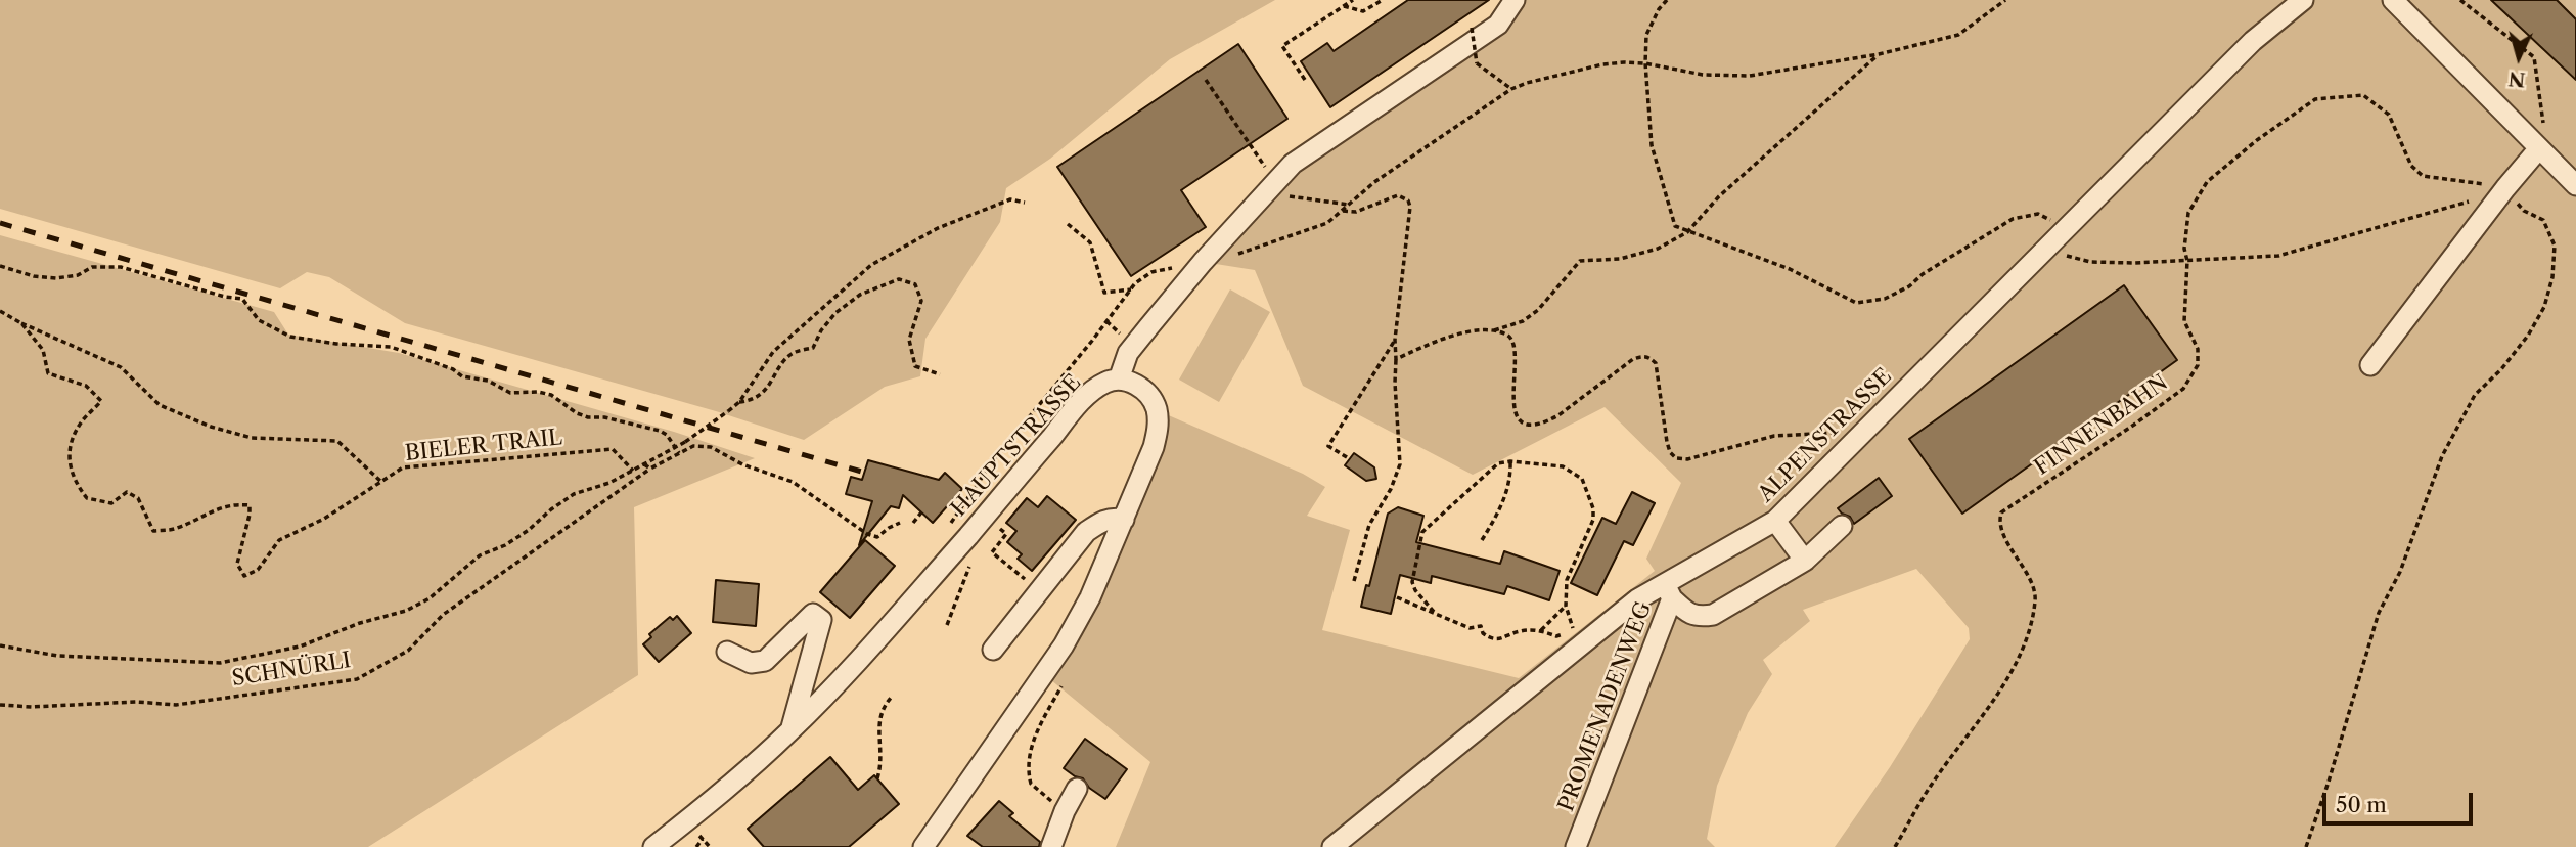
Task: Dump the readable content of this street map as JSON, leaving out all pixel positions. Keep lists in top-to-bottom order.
{
  "streets": {
    "street": ["ALPENSTRASSE", "HAUPTSTRASSE", "PROMENADENWEG"],
    "path": ["FINNENBAHN", "BIELER TRAIL", "SCHNÜRLI"]
  },
  "crossings": [
    ["ALPENSTRASSE", "PROMENADENWEG"]
  ],
  "scale_bar": "50 m",
  "north": "bottom"
}
